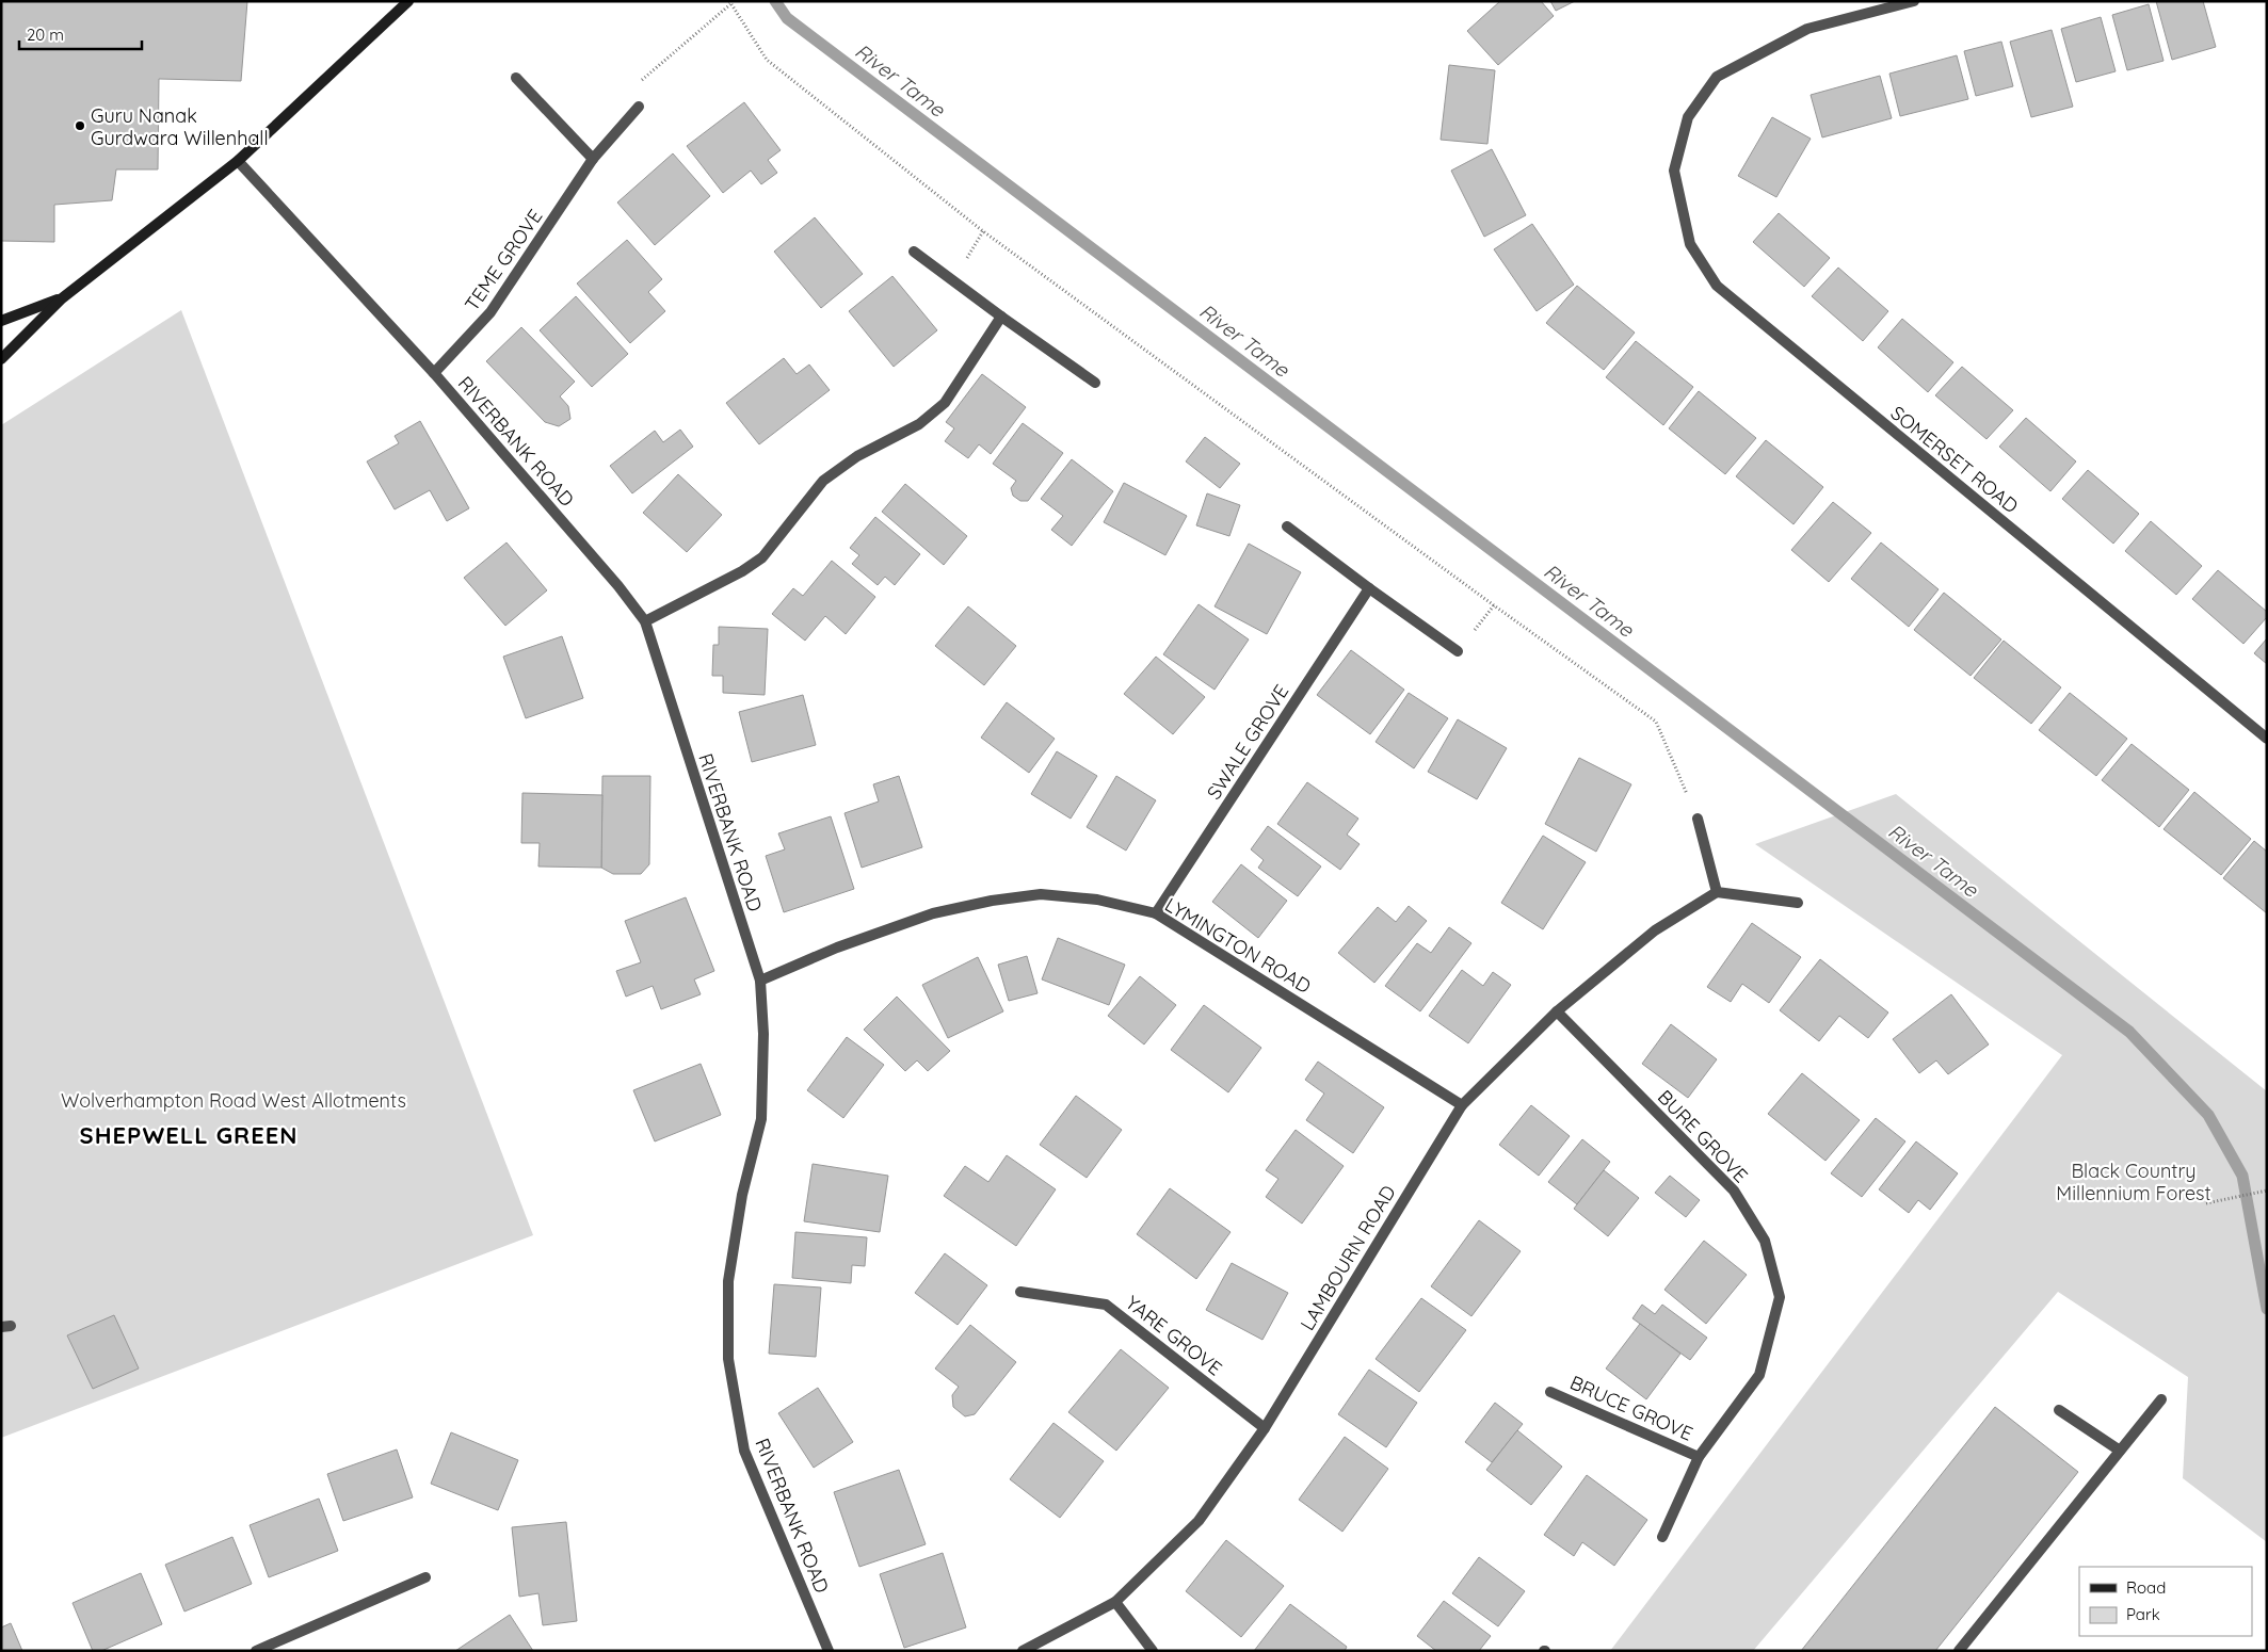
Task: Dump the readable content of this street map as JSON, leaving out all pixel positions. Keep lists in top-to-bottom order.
{
  "streets": {
    "street": [
      "TEME GROVE",
      "RIVERBANK ROAD",
      "SOMERSET ROAD",
      "SWALE GROVE",
      "LYMINGTON ROAD",
      "BURE GROVE",
      "LAMBOURN ROAD",
      "YARE GROVE",
      "BRUCE GROVE"
    ]
  },
  "crossings": [
    ["TEME GROVE", "RIVERBANK ROAD"],
    ["RIVERBANK ROAD", "LYMINGTON ROAD"],
    ["SWALE GROVE", "LYMINGTON ROAD"],
    ["LYMINGTON ROAD", "LAMBOURN ROAD"],
    ["BURE GROVE", "LAMBOURN ROAD"],
    ["BURE GROVE", "BRUCE GROVE"],
    ["LAMBOURN ROAD", "YARE GROVE"]
  ],
  "districts": ["SHEPWELL GREEN"],
  "water": ["River Tame"],
  "parks": ["Wolverhampton Road West Allotments", "Black Country Millennium Forest"],
  "places": ["Guru Nanak Gurdwara Willenhall"],
  "legend": ["Road", "Park"],
  "scale_bar": "20 m"
}
